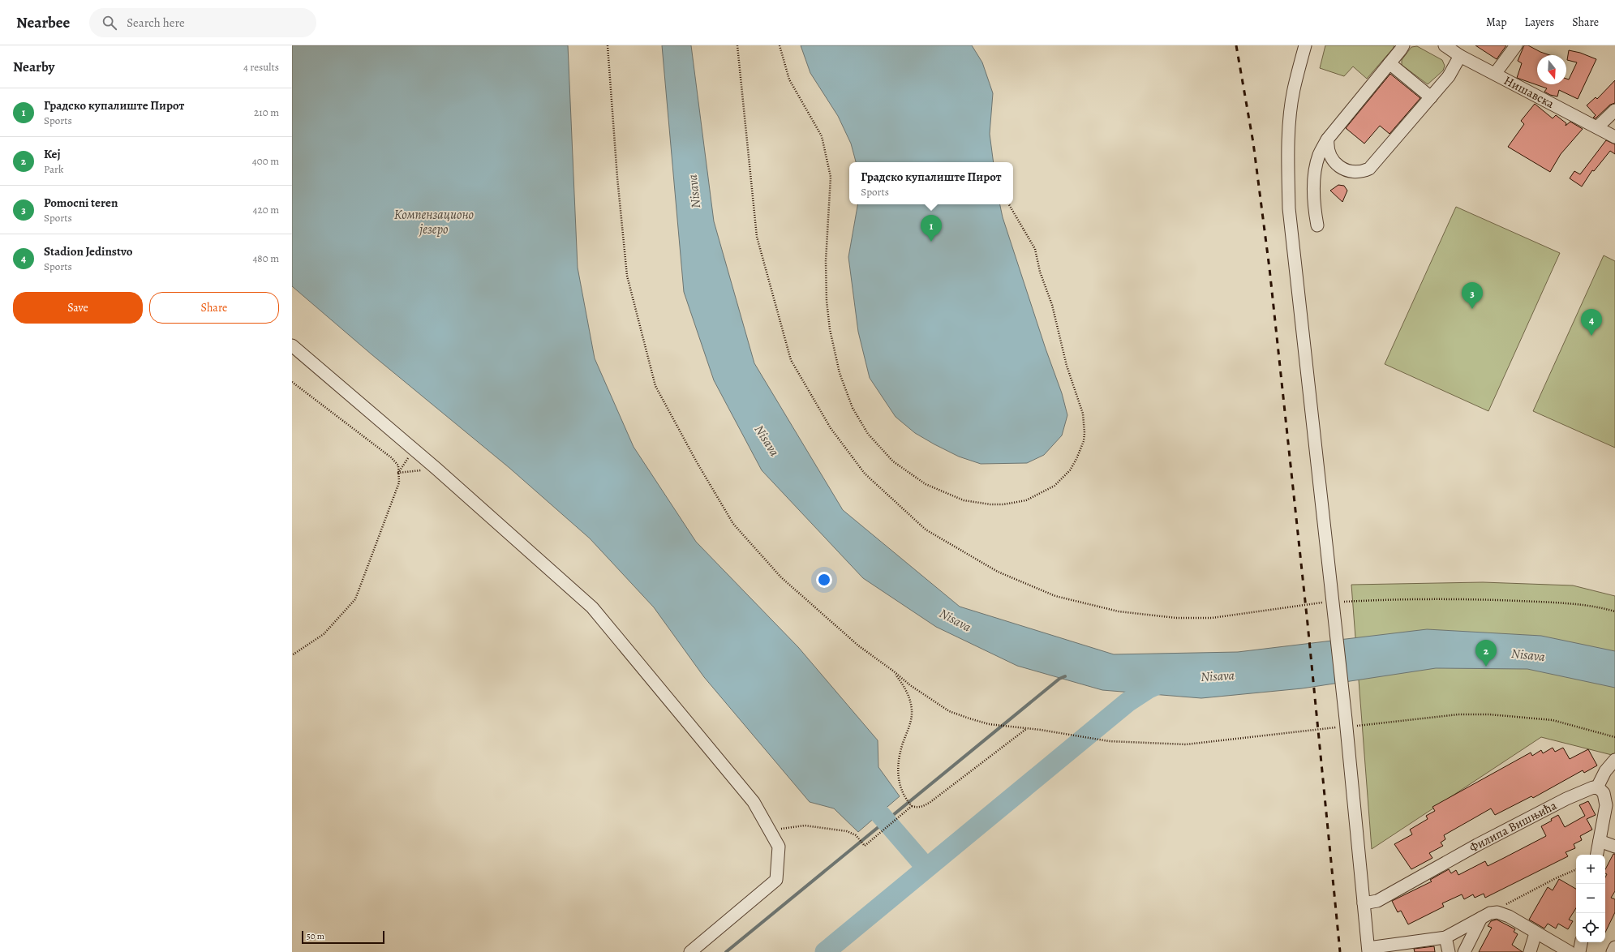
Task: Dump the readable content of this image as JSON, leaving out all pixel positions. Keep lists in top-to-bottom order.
{
  "streets": {
    "street": ["Нишавска", "Филипа Вишњића"]
  },
  "water": ["Nisava", "Компензационо језеро"],
  "scale_bar": "50 m",
  "north": "bottom",
  "page": {
    "header": "Nearbee",
    "search": "Search here",
    "nav": ["Map", "Layers", "Share"],
    "heading": ["Nearby", "4 results"],
    "list": [
      {
        "mark": "1",
        "name": "Градско купалиште Пирот",
        "note": "Sports",
        "value": "210 m"
      },
      {
        "mark": "2",
        "name": "Кеј",
        "note": "Park",
        "value": "400 m"
      },
      {
        "mark": "3",
        "name": "Pomocni teren",
        "note": "Sports",
        "value": "420 m"
      },
      {
        "mark": "4",
        "name": "Stadion Jedinstvo",
        "note": "Sports",
        "value": "480 m"
      }
    ],
    "popup": ["Градско купалиште Пирот", "Sports"],
    "pins": [
      "1",
      "3",
      "4",
      "2"
    ],
    "buttons": ["Save", "Share"],
    "map_buttons": ["+", "−"],
    "scale": "50 m"
  }
}
